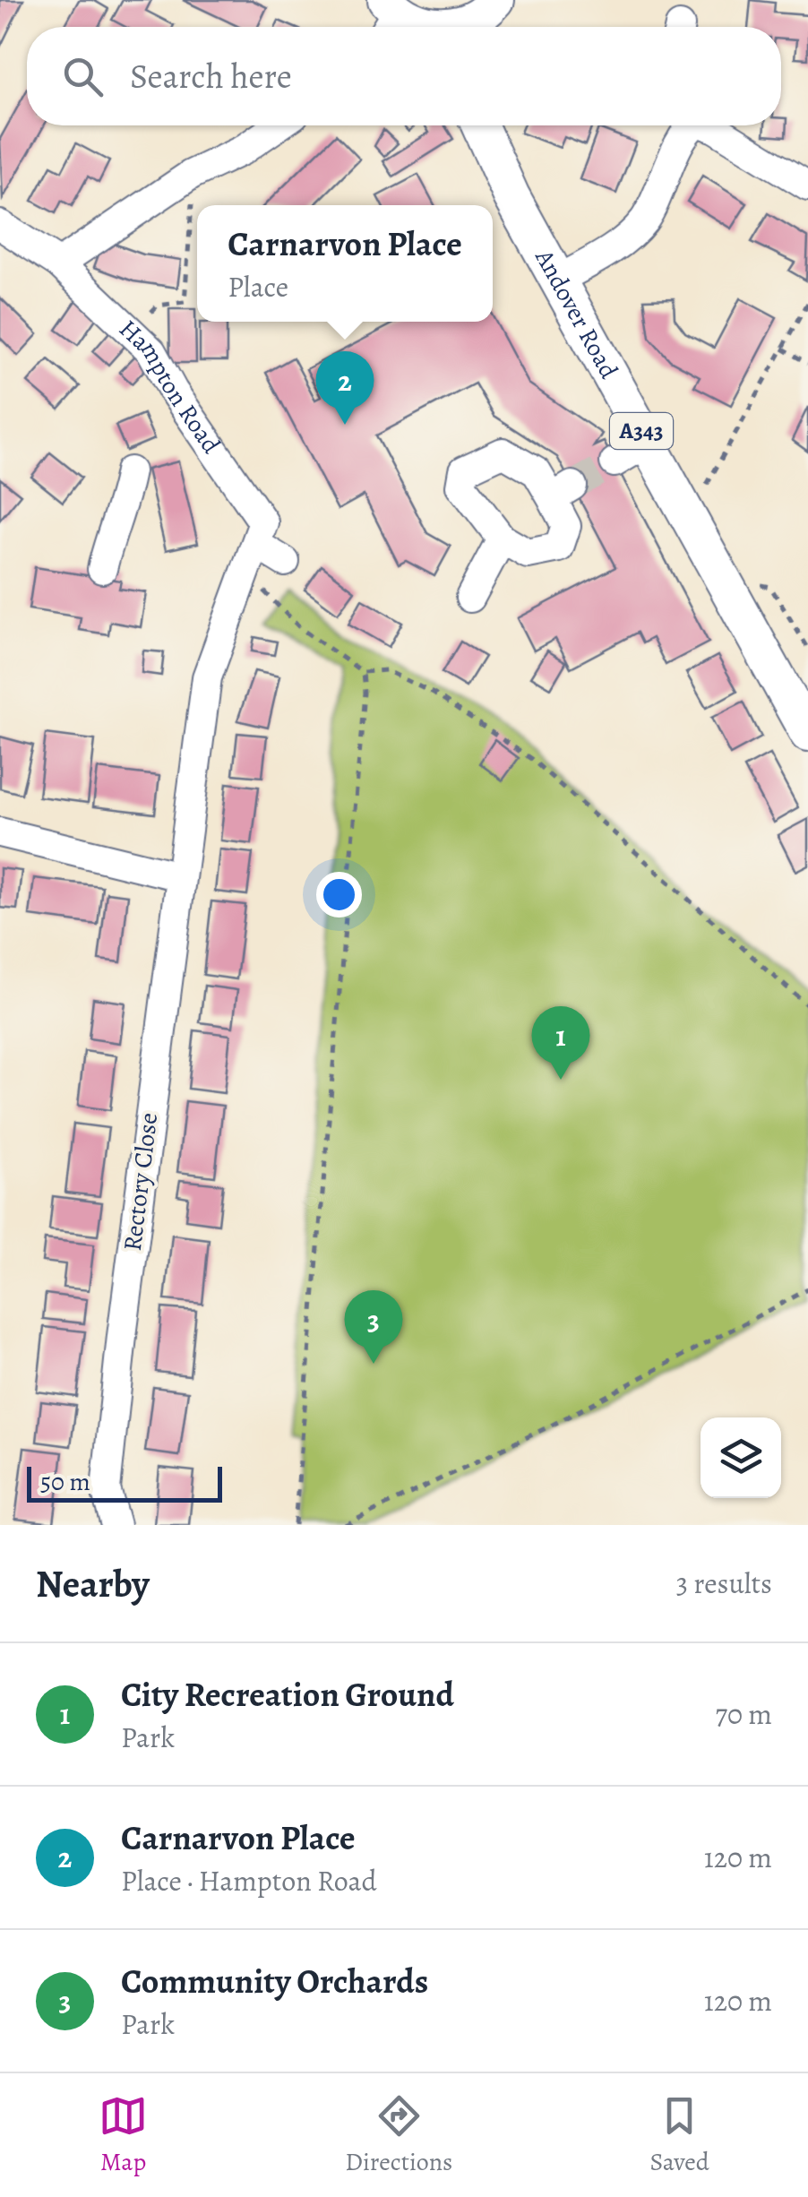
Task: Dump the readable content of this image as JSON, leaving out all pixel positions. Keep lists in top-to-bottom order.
{
  "streets": {
    "main road": ["Andover Road", "A343"],
    "street": ["Hampton Road", "Rectory Close"]
  },
  "crossings": [
    ["Hampton Road", "Rectory Close"]
  ],
  "scale_bar": "50 m",
  "page": {
    "search": "Search here",
    "popup": ["Carnarvon Place", "Place"],
    "pins": ["2", "1", "3"],
    "scale": "50 m",
    "heading": ["Nearby", "3 results"],
    "list": [
      {
        "mark": "1",
        "name": "City Recreation Ground",
        "note": "Park",
        "value": "70 m"
      },
      {
        "mark": "2",
        "name": "Carnarvon Place",
        "note": "Place · Hampton Road",
        "value": "120 m"
      },
      {
        "mark": "3",
        "name": "Community Orchards",
        "note": "Park",
        "value": "120 m"
      }
    ],
    "nav": ["Map", "Directions", "Saved"]
  }
}
